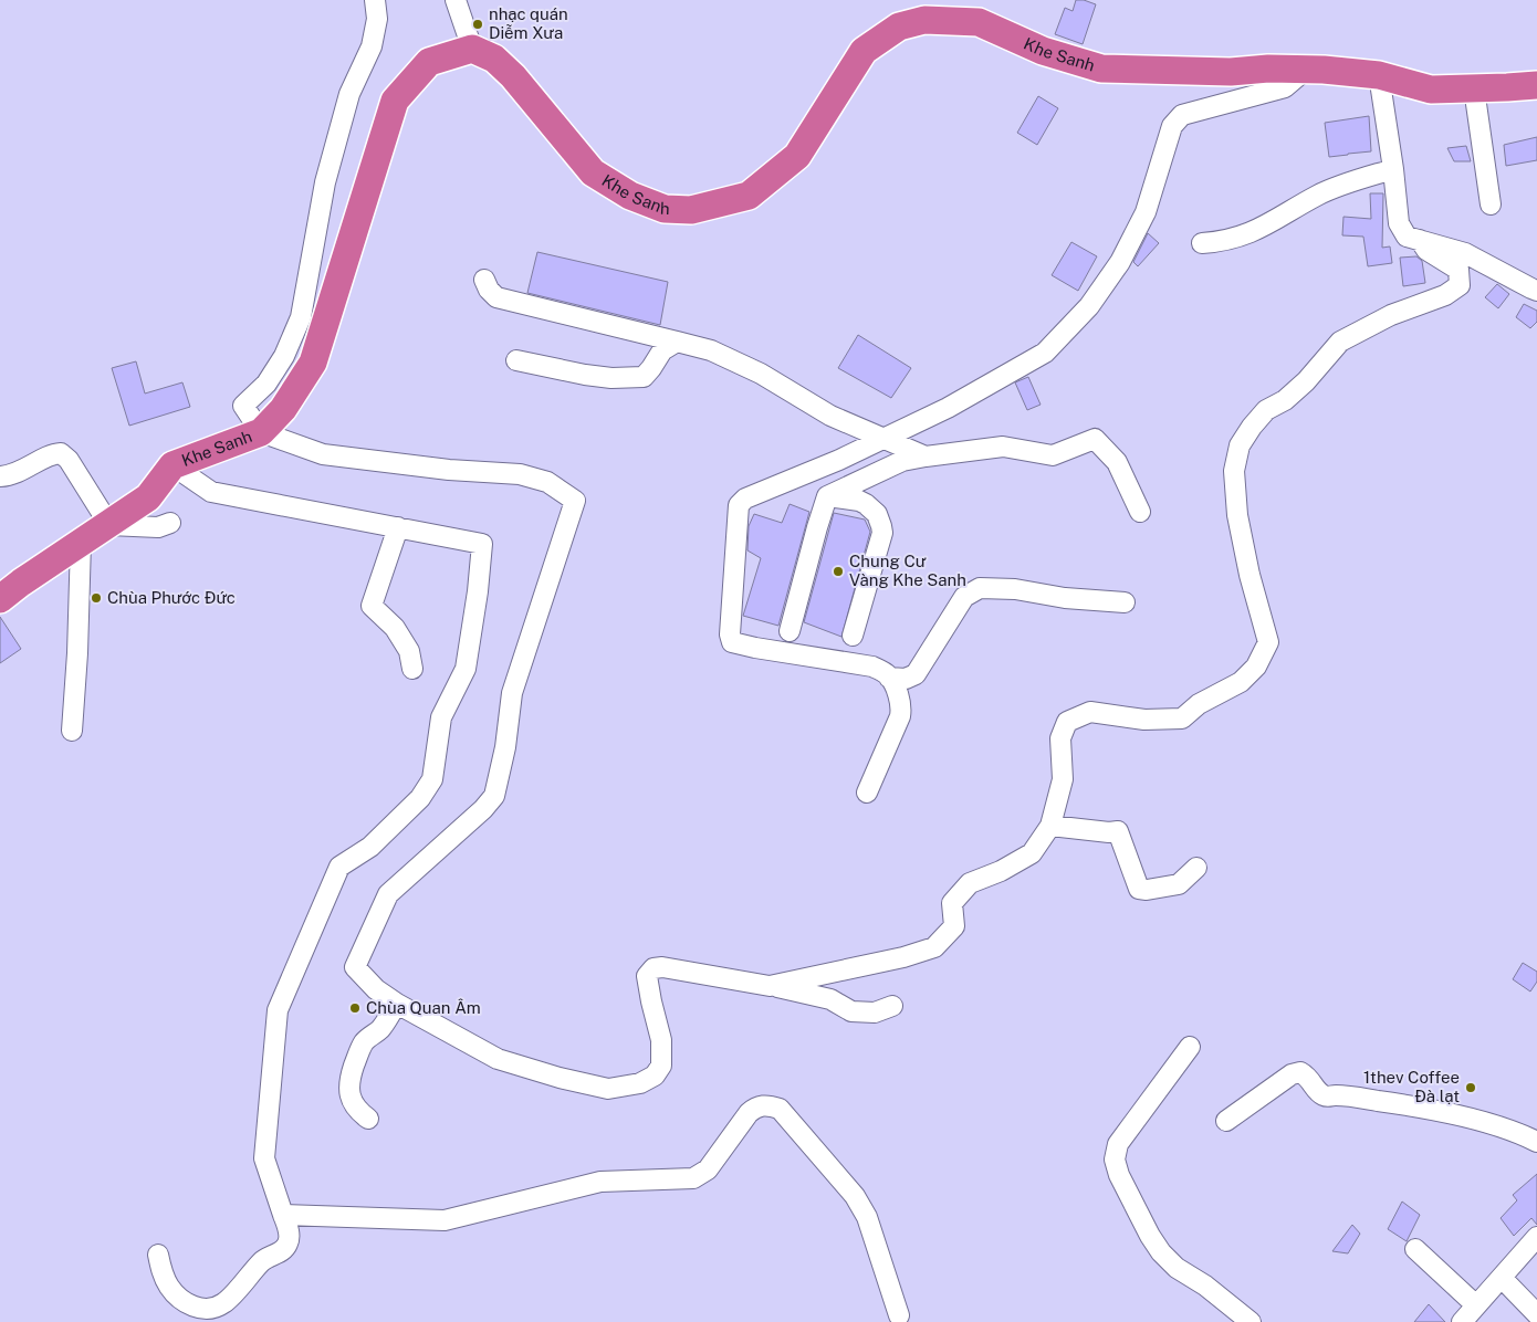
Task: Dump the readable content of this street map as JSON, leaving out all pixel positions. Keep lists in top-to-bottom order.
{
  "streets": {
    "highway": ["Khe Sanh"]
  },
  "places": [
    "nhạc quán Diễm Xưa",
    "Chung Cư Vàng Khe Sanh",
    "Chùa Phước Đức",
    "Chùa Quan Âm",
    "1thev Coffee Đà lạt"
  ]
}
